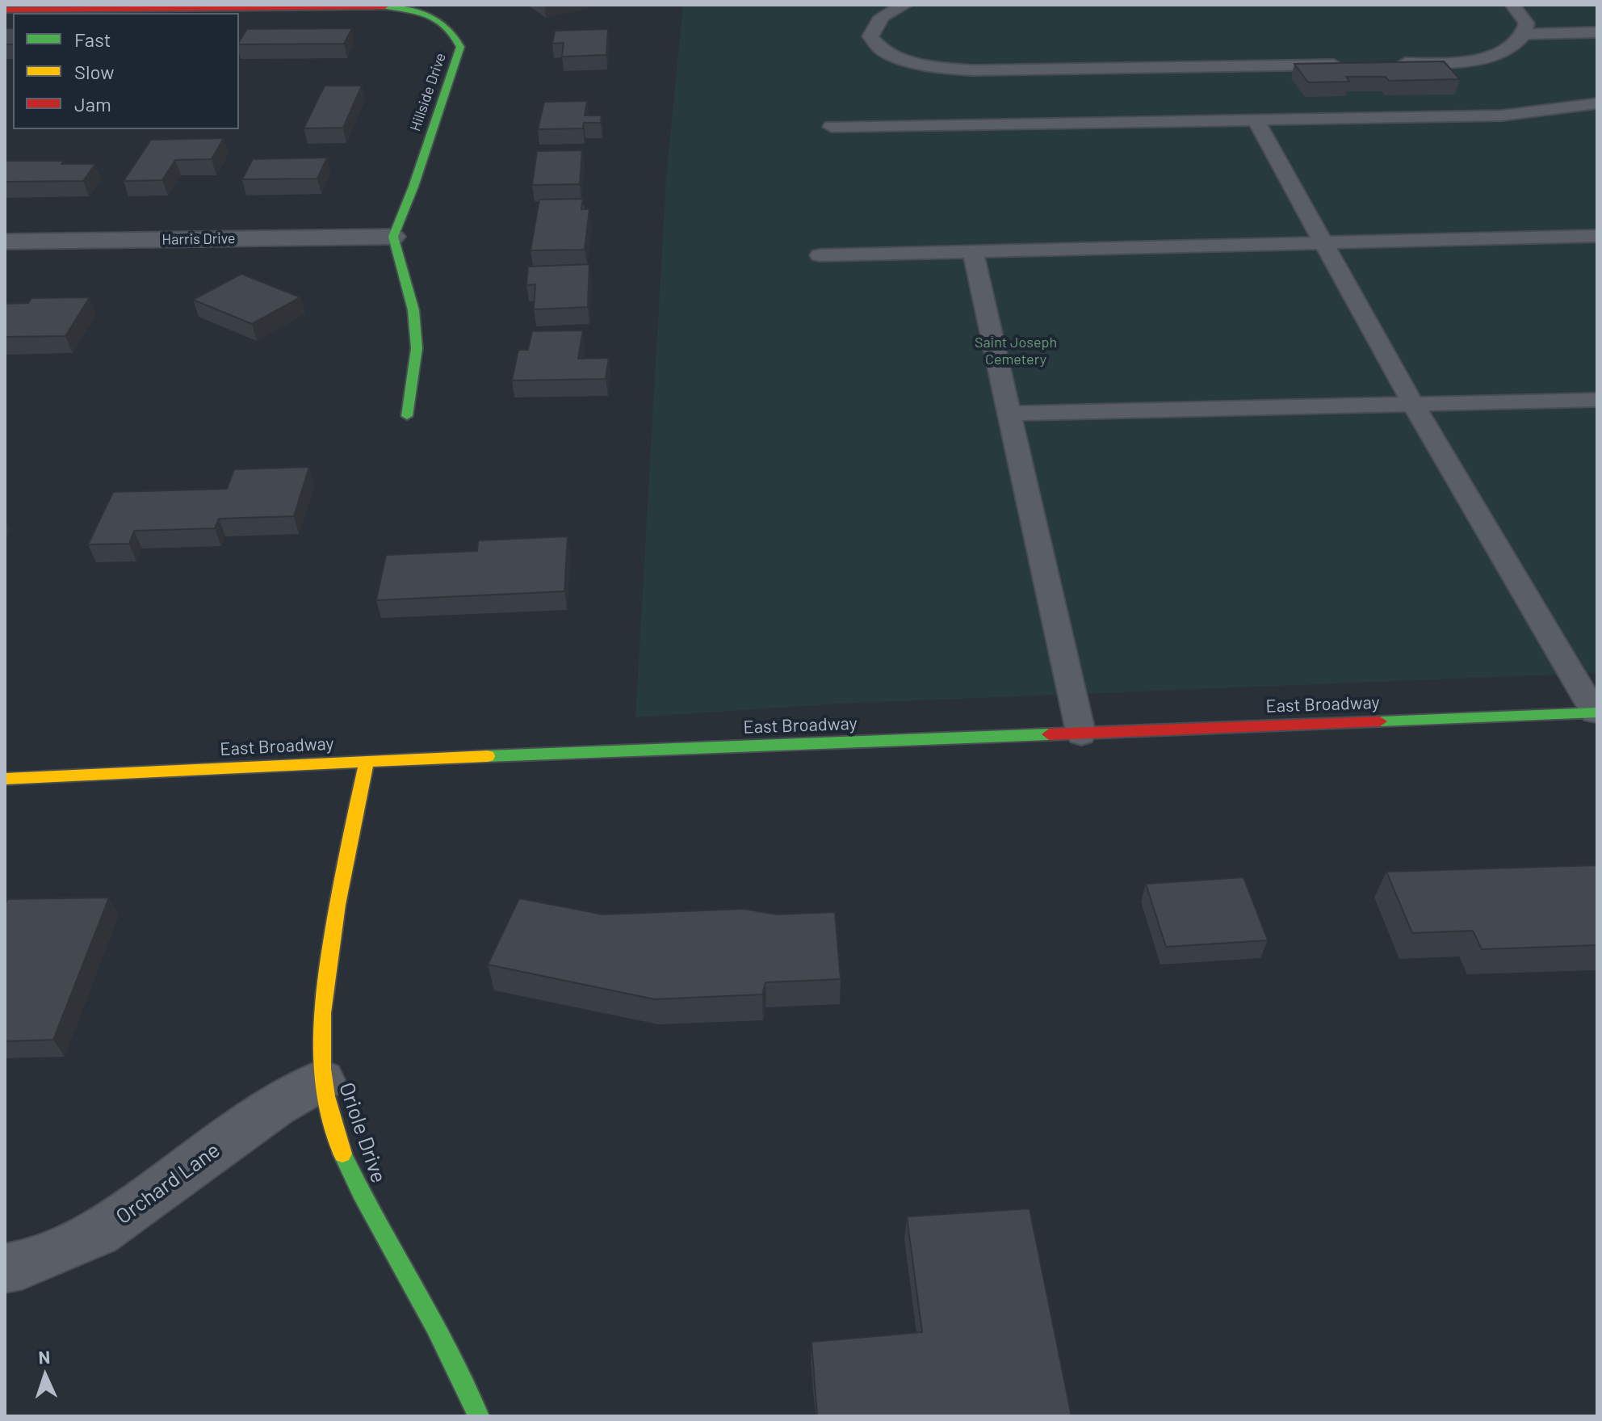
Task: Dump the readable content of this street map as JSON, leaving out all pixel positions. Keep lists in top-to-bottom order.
{
  "streets": {
    "street": [
      "Hillside Drive",
      "Harris Drive",
      "East Broadway",
      "Oriole Drive",
      "Orchard Lane"
    ]
  },
  "crossings": [
    ["Hillside Drive", "Harris Drive"],
    ["East Broadway", "Oriole Drive"],
    ["Oriole Drive", "Orchard Lane"]
  ],
  "parks": ["Saint Joseph Cemetery"],
  "legend": ["Fast", "Slow", "Jam"],
  "north": "top"
}
